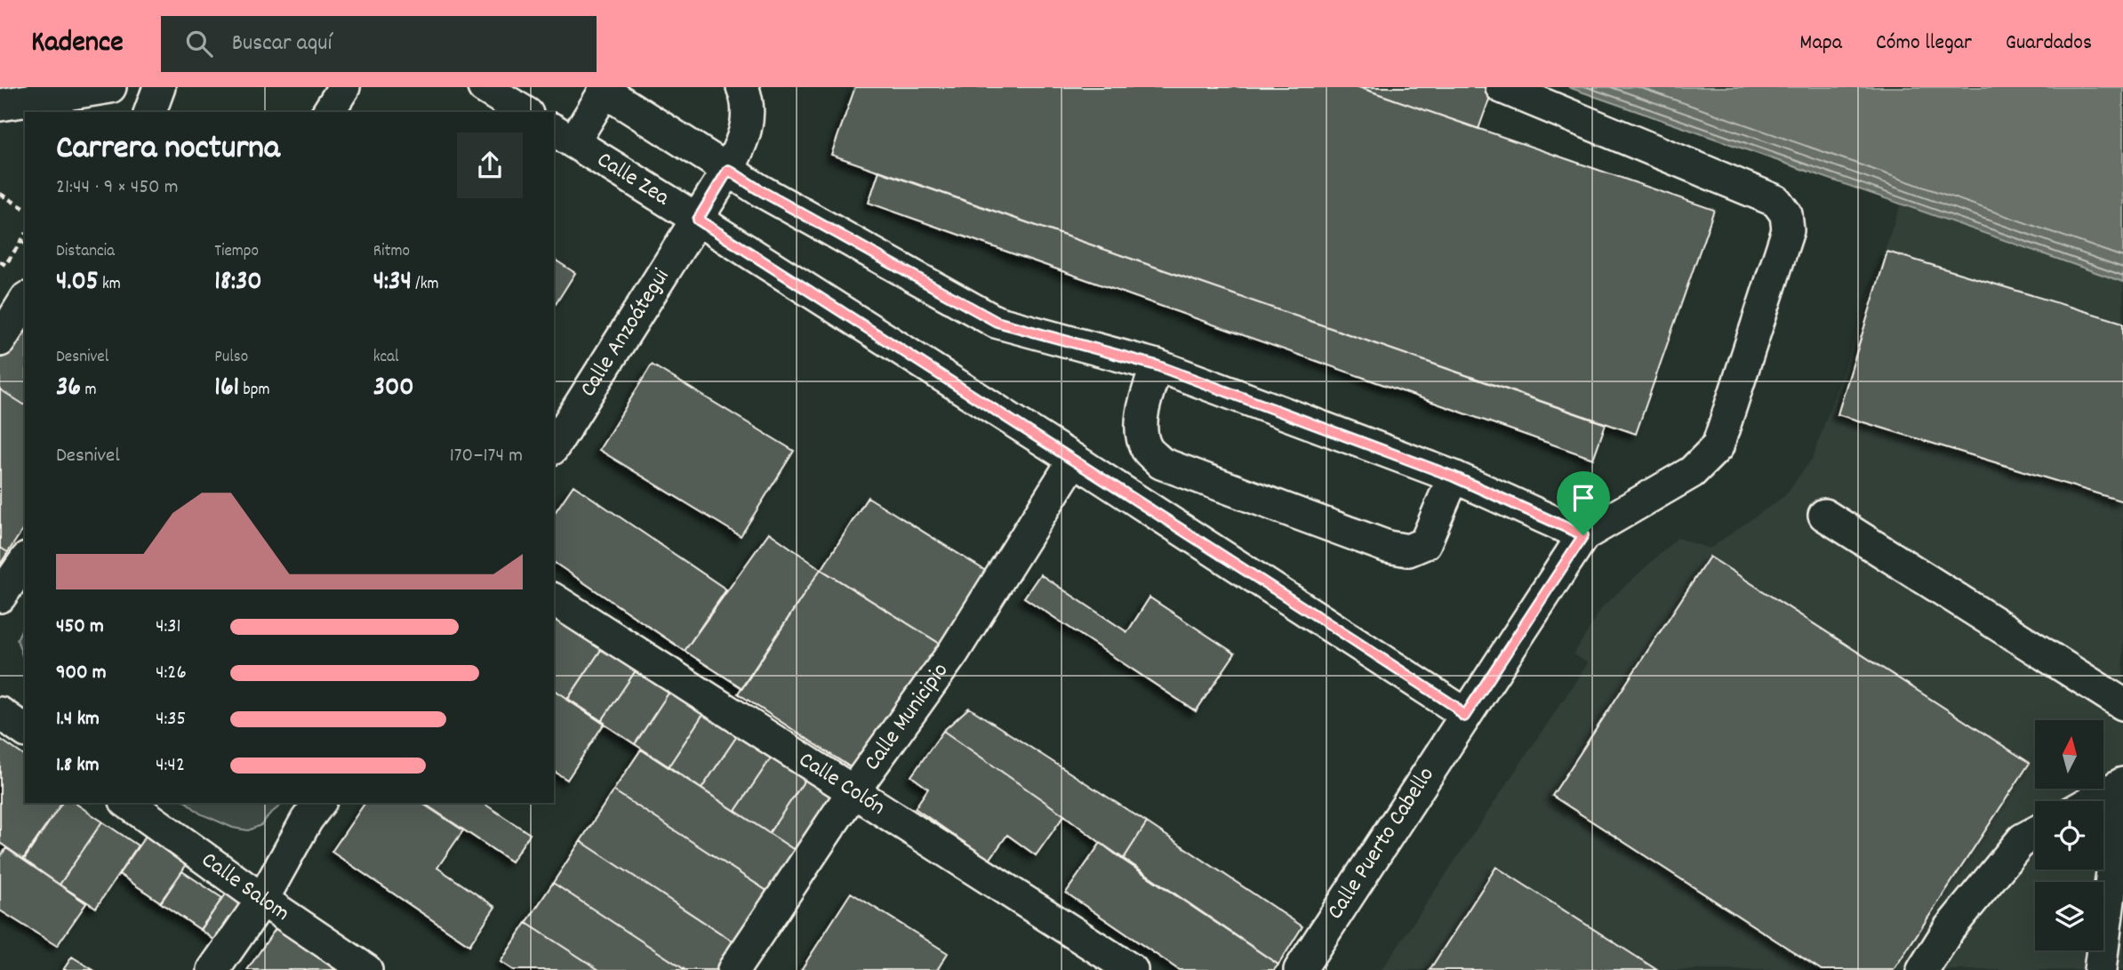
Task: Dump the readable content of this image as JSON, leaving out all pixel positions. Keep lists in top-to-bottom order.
{
  "streets": {
    "street": [
      "Calle Zea",
      "Calle Anzoátegui",
      "Calle Municipio",
      "Calle Colón",
      "Calle Puerto Cabello",
      "Calle Salom"
    ]
  },
  "crossings": [
    ["Calle Zea", "Calle Anzoátegui"],
    ["Calle Zea", "Calle Municipio"],
    ["Calle Zea", "Calle Puerto Cabello"],
    ["Calle Municipio", "Calle Colón"]
  ],
  "north": "top",
  "page": {
    "header": "Kadence",
    "search": "Buscar aquí",
    "nav": ["Mapa", "Cómo llegar", "Guardados"],
    "heading": ["Carrera nocturna", "21:44 · 9 × 450 m"],
    "stats": [
      ["Distancia", "4.05 km"],
      ["Tiempo", "18:30"],
      ["Ritmo", "4:34 /km"],
      ["Desnivel", "36 m"],
      ["Pulso", "161 bpm"],
      ["kcal", "300"]
    ],
    "chart": ["Desnivel", "170–174 m"],
    "list": [
      {
        "name": "450 m",
        "note": "4:31"
      },
      {
        "name": "900 m",
        "note": "4:26"
      },
      {
        "name": "1.4 km",
        "note": "4:35"
      },
      {
        "name": "1.8 km",
        "note": "4:42"
      }
    ]
  }
}
